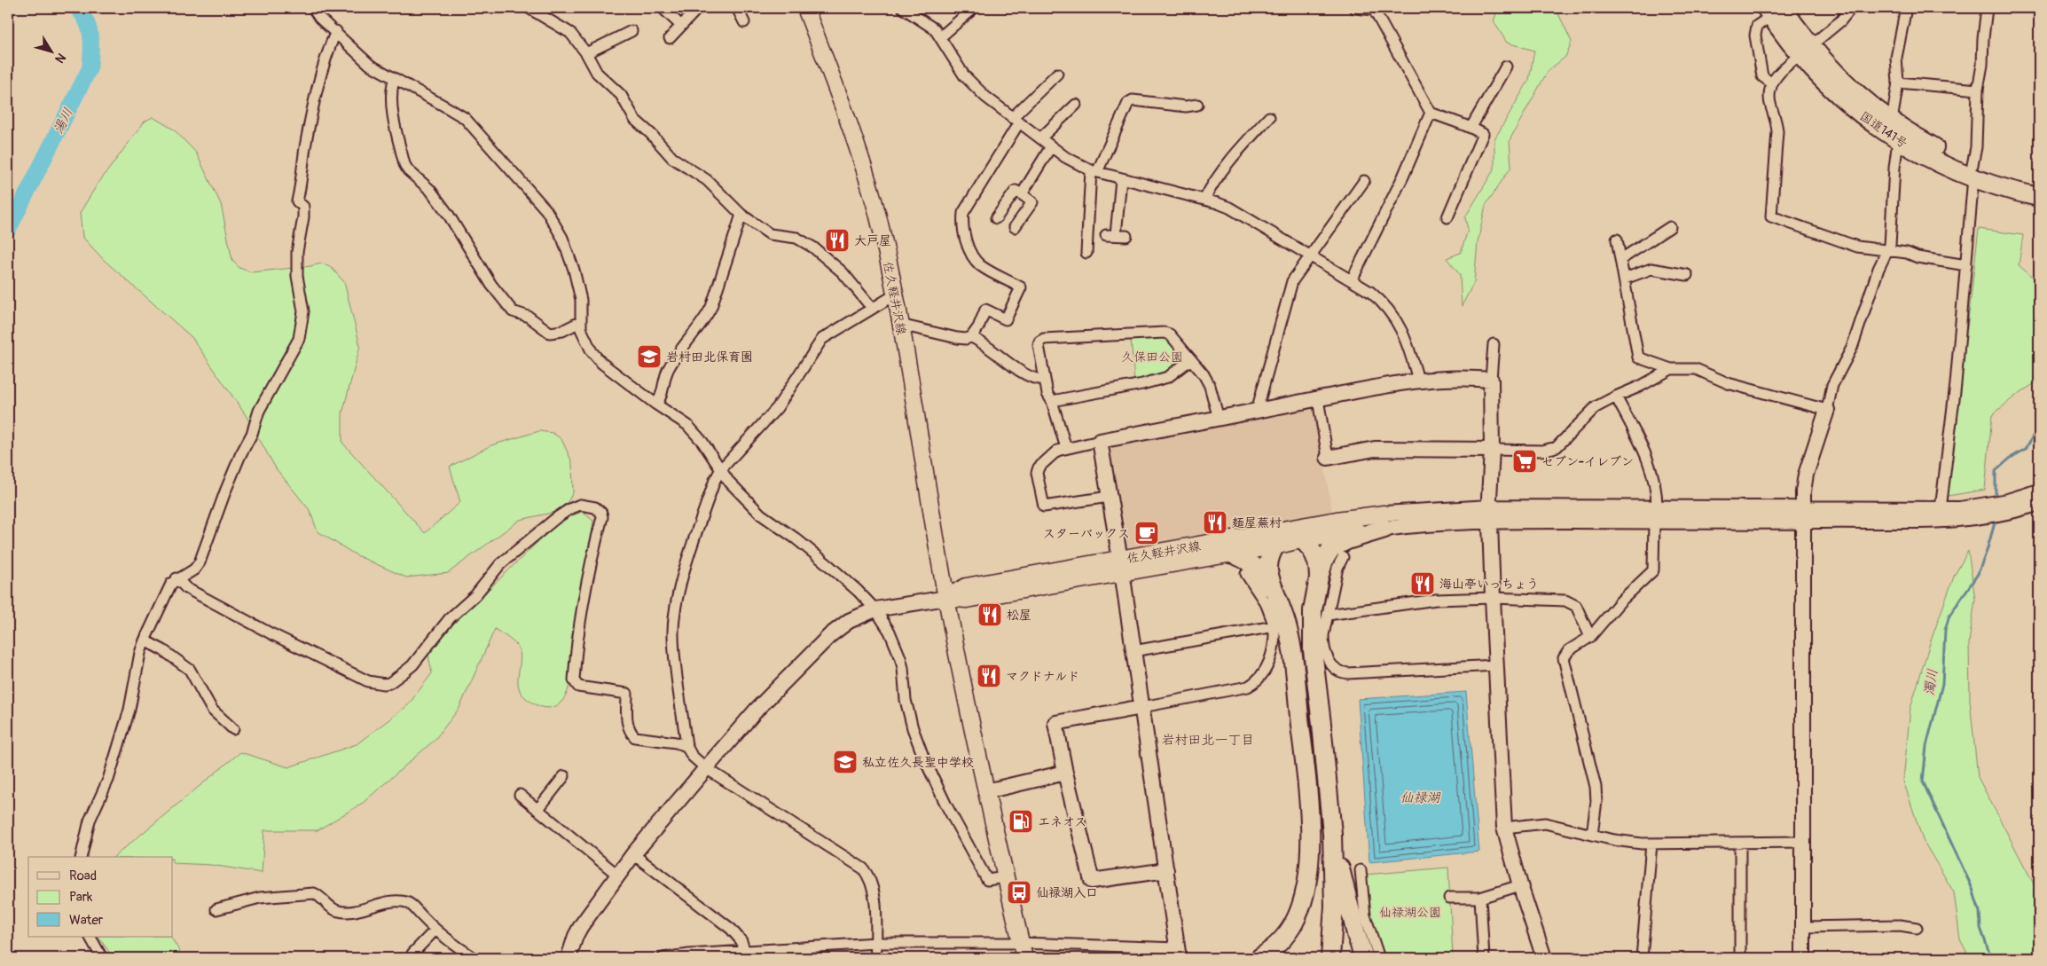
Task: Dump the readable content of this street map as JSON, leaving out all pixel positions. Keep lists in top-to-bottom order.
{
  "streets": {
    "highway": ["国道141号"],
    "main road": ["佐久軽井沢線"]
  },
  "districts": ["岩村田北一丁目"],
  "water": ["湯川", "濁川", "仙禄湖"],
  "parks": ["久保田公園", "仙禄湖公園"],
  "places": {
    "restaurant": [
      "大戸屋",
      "麺屋蕪村",
      "海山亭いっちょう",
      "松屋",
      "マクドナルド"
    ],
    "school or university": ["岩村田北保育園", "私立佐久長聖中学校"],
    "supermarket": ["セブン-イレブン"],
    "cafe": ["スターバックス"],
    "fuel station": ["エネオス"],
    "bus stop": ["仙禄湖入口"]
  },
  "legend": ["Road", "Park", "Water"],
  "north": "bottom right"
}
